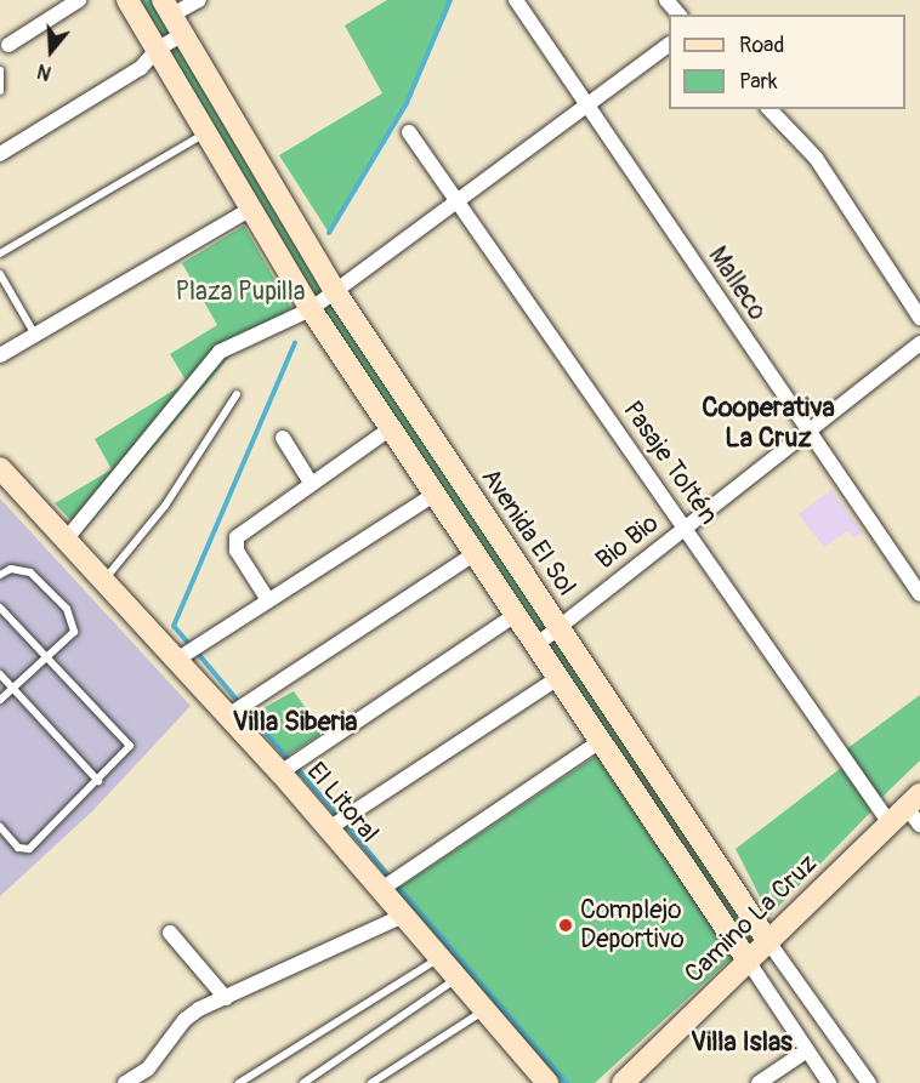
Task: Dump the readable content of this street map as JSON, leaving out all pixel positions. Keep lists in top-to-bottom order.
{
  "streets": {
    "main road": ["Avenida El Sol", "El Litoral", "Camino La Cruz"],
    "street": ["Malleco", "Pasaje Toltén", "Bio Bio"]
  },
  "crossings": [
    ["Malleco", "Bio Bio"],
    ["Pasaje Toltén", "Bio Bio"],
    ["Pasaje Toltén", "Camino La Cruz"],
    ["Avenida El Sol", "Bio Bio"],
    ["Avenida El Sol", "Camino La Cruz"]
  ],
  "districts": ["Cooperativa La Cruz", "Villa Siberia", "Villa Islas"],
  "parks": ["Plaza Pupilla"],
  "places": ["Complejo Deportivo"],
  "legend": ["Road", "Park"],
  "north": "bottom"
}
